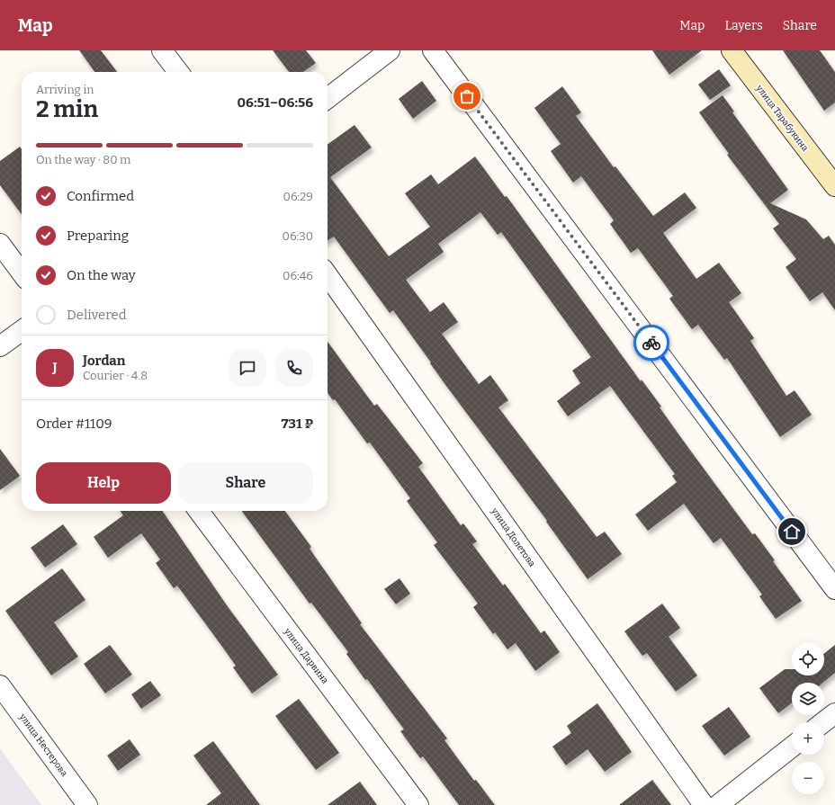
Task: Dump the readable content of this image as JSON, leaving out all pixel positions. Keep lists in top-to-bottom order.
{
  "streets": {
    "main road": ["улица Тарабукина"],
    "street": ["улица Долетова", "улица Дарвина", "улица Нестерова"]
  },
  "page": {
    "header": "Map",
    "nav": ["Map", "Layers", "Share"],
    "heading": ["2 min", "Arriving in", "06:51–06:56"],
    "panel": [
      "Jordan",
      "Courier · 4.8",
      "Order #1109",
      "731 ₽"
    ],
    "bar": "On the way · 80 m",
    "list": [
      ["Confirmed", "06:29"],
      ["Preparing", "06:30"],
      ["On the way", "06:46"],
      "Delivered"
    ],
    "round": "J",
    "buttons": ["Help", "Share"],
    "map_buttons": ["+", "−"]
  }
}
